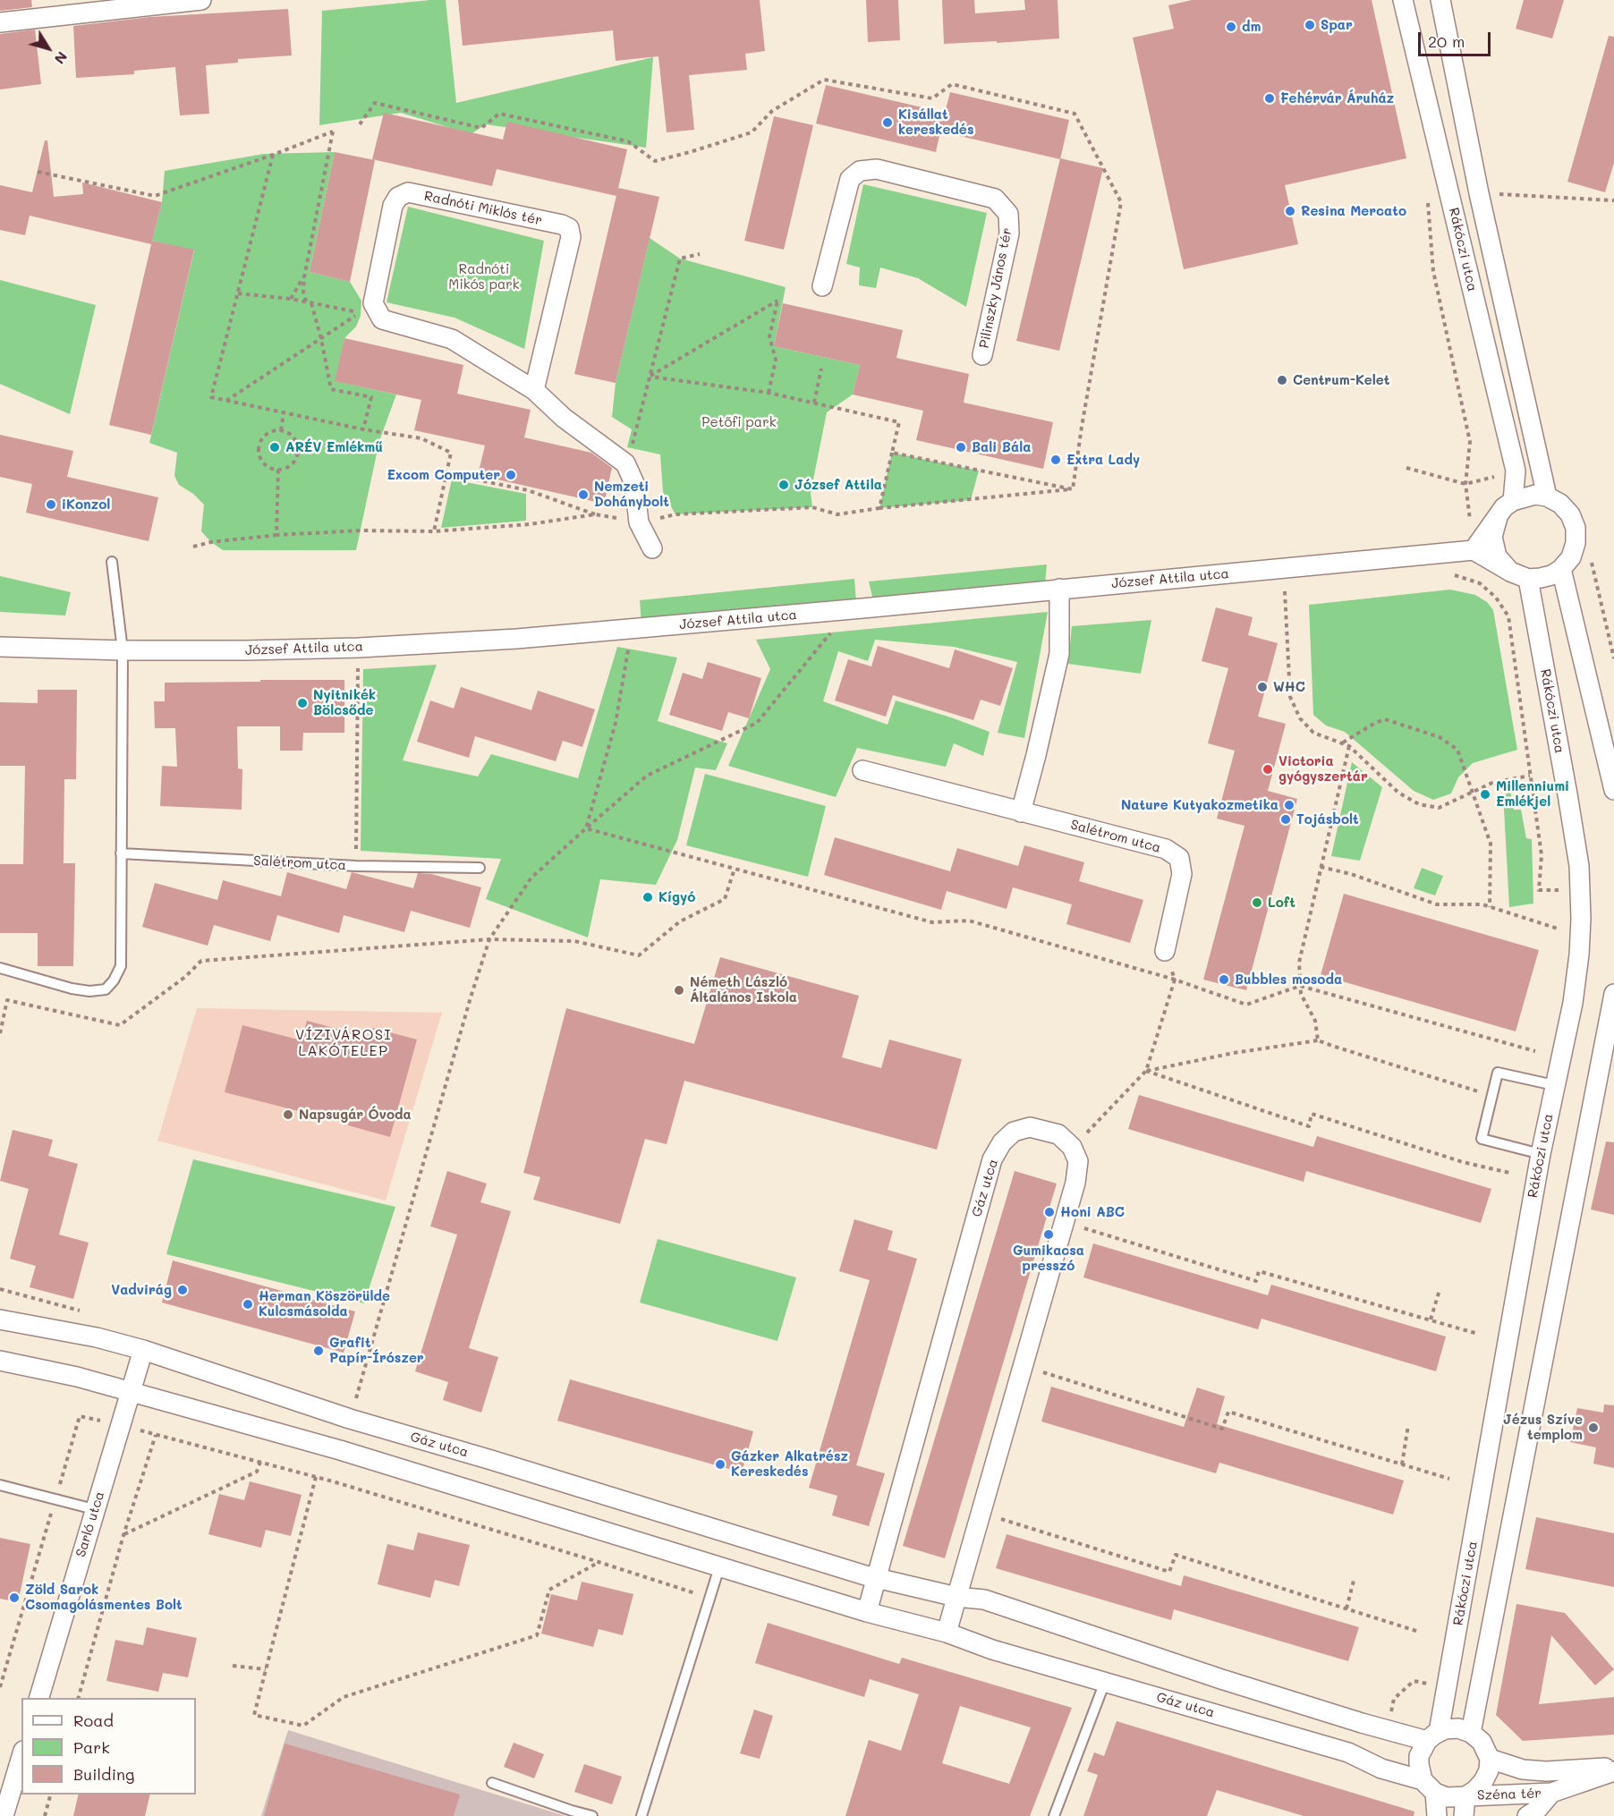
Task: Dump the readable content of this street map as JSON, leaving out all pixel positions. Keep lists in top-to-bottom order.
{
  "streets": {
    "street": [
      "Radnóti Miklós tér",
      "Rákóczi utca",
      "Pilinszky János tér",
      "József Attila utca",
      "Salétrom utca",
      "Gáz utca",
      "Sarló utca",
      "Széna tér"
    ]
  },
  "crossings": [
    ["Rákóczi utca", "Gáz utca"],
    ["Rákóczi utca", "Széna tér"],
    ["Gáz utca", "Sarló utca"],
    ["Gáz utca", "Széna tér"]
  ],
  "districts": ["VÍZIVÁROSI LAKÓTELEP"],
  "parks": ["Radnóti Mikós park", "Petőfi park"],
  "places": [
    "Spar",
    "dm",
    "Fehérvár Áruház",
    "Kisállat kereskedés",
    "Resina Mercato",
    "Centrum-Kelet",
    "ARÉV Emlékmű",
    "Bali Bála",
    "Extra Lady",
    "Excom Computer",
    "József Attila",
    "Nemzeti Dohánybolt",
    "iKonzol",
    "WHC",
    "Nyitnikék Bölcsőde",
    "Victoria gyógyszertár",
    "Millenniumi Emlékjel",
    "Nature Kutyakozmetika",
    "Tojásbolt",
    "Kígyó",
    "Loft",
    "Bubbles mosoda",
    "Németh László Általános Iskola",
    "Napsugár Óvoda",
    "Honi ABC",
    "Gumikacsa presszó",
    "Vadvirág",
    "Herman Köszörülde Kulcsmásolda",
    "Grafit Papír-Írószer",
    "Jézus Szíve templom",
    "Gázker Alkatrész Kereskedés",
    "Zöld Sarok Csomagolásmentes Bolt"
  ],
  "legend": ["Road", "Park", "Building"],
  "scale_bar": "20 m",
  "north": "bottom right"
}
